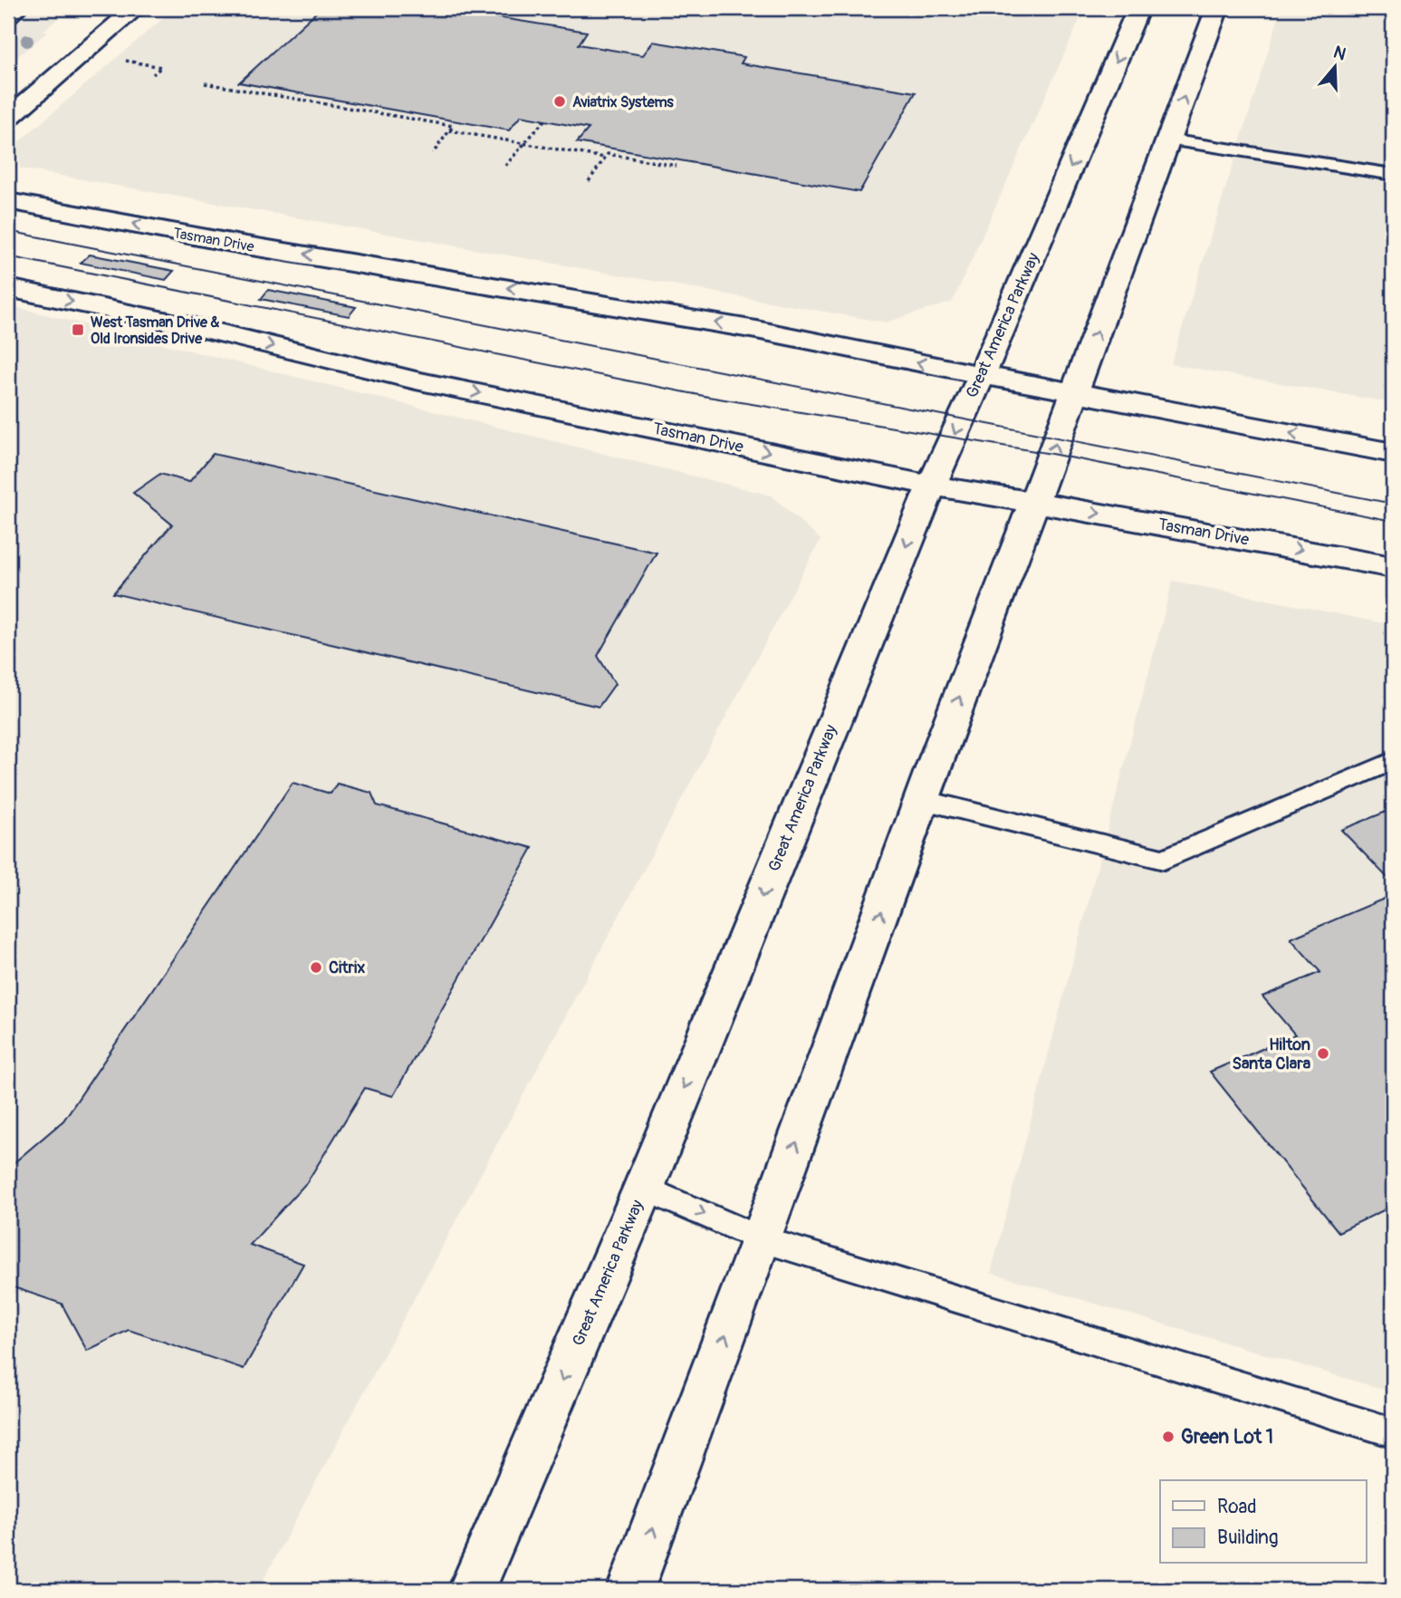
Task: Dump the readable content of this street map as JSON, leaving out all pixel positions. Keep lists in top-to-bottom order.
{
  "streets": {
    "main road": ["Tasman Drive", "Great America Parkway"]
  },
  "crossings": [
    ["Tasman Drive", "Great America Parkway"]
  ],
  "places": {
    "other": [
      "Aviatrix Systems",
      "Citrix",
      "Hilton Santa Clara",
      "Green Lot 1"
    ],
    "transit": ["West Tasman Drive & Old Ironsides Drive"]
  },
  "legend": ["Road", "Building"],
  "north": "top"
}
